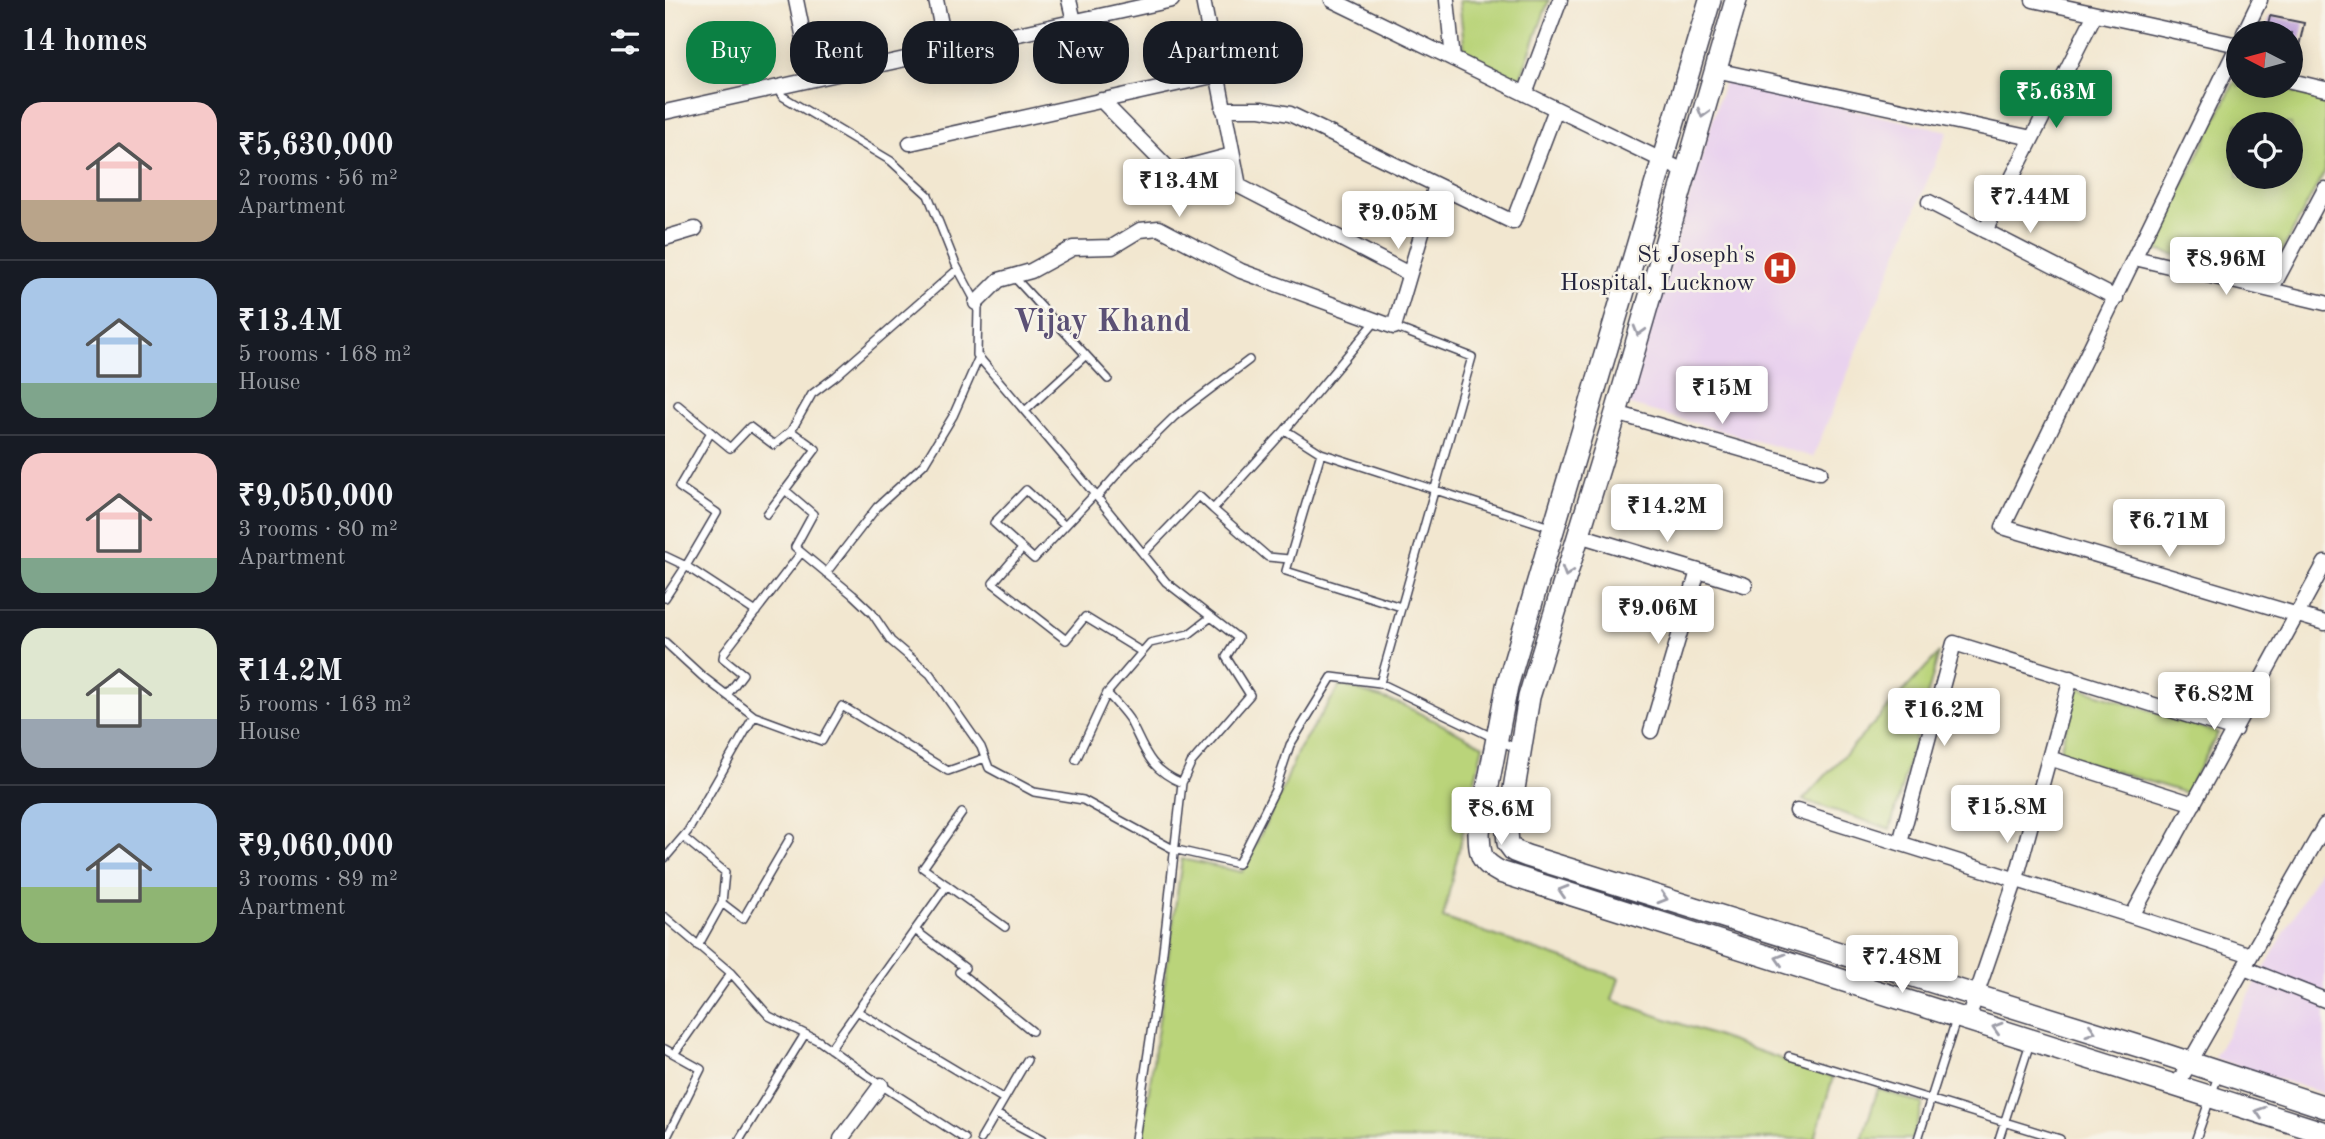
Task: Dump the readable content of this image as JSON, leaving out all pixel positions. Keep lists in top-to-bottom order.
{
  "districts": ["Vijay Khand"],
  "places": {
    "hospital": ["St Joseph's Hospital, Lucknow"]
  },
  "north": "left",
  "page": {
    "heading": "14 homes",
    "chip": [
      "Buy",
      "Rent",
      "Filters",
      "New",
      "Apartment"
    ],
    "price": [
      "₹5.63M",
      "₹13.4M",
      "₹7.44M",
      "₹9.05M",
      "₹8.96M",
      "₹15M",
      "₹14.2M",
      "₹6.71M",
      "₹9.06M",
      "₹6.82M",
      "₹16.2M",
      "₹15.8M",
      "₹8.6M",
      "₹7.48M"
    ],
    "list": [
      {
        "name": "₹5,630,000",
        "note": "2 rooms · 56 m² · Apartment"
      },
      {
        "name": "₹13.4M",
        "note": "5 rooms · 168 m² · House"
      },
      {
        "name": "₹9,050,000",
        "note": "3 rooms · 80 m² · Apartment"
      },
      {
        "name": "₹14.2M",
        "note": "5 rooms · 163 m² · House"
      },
      {
        "name": "₹9,060,000",
        "note": "3 rooms · 89 m² · Apartment"
      }
    ]
  }
}
